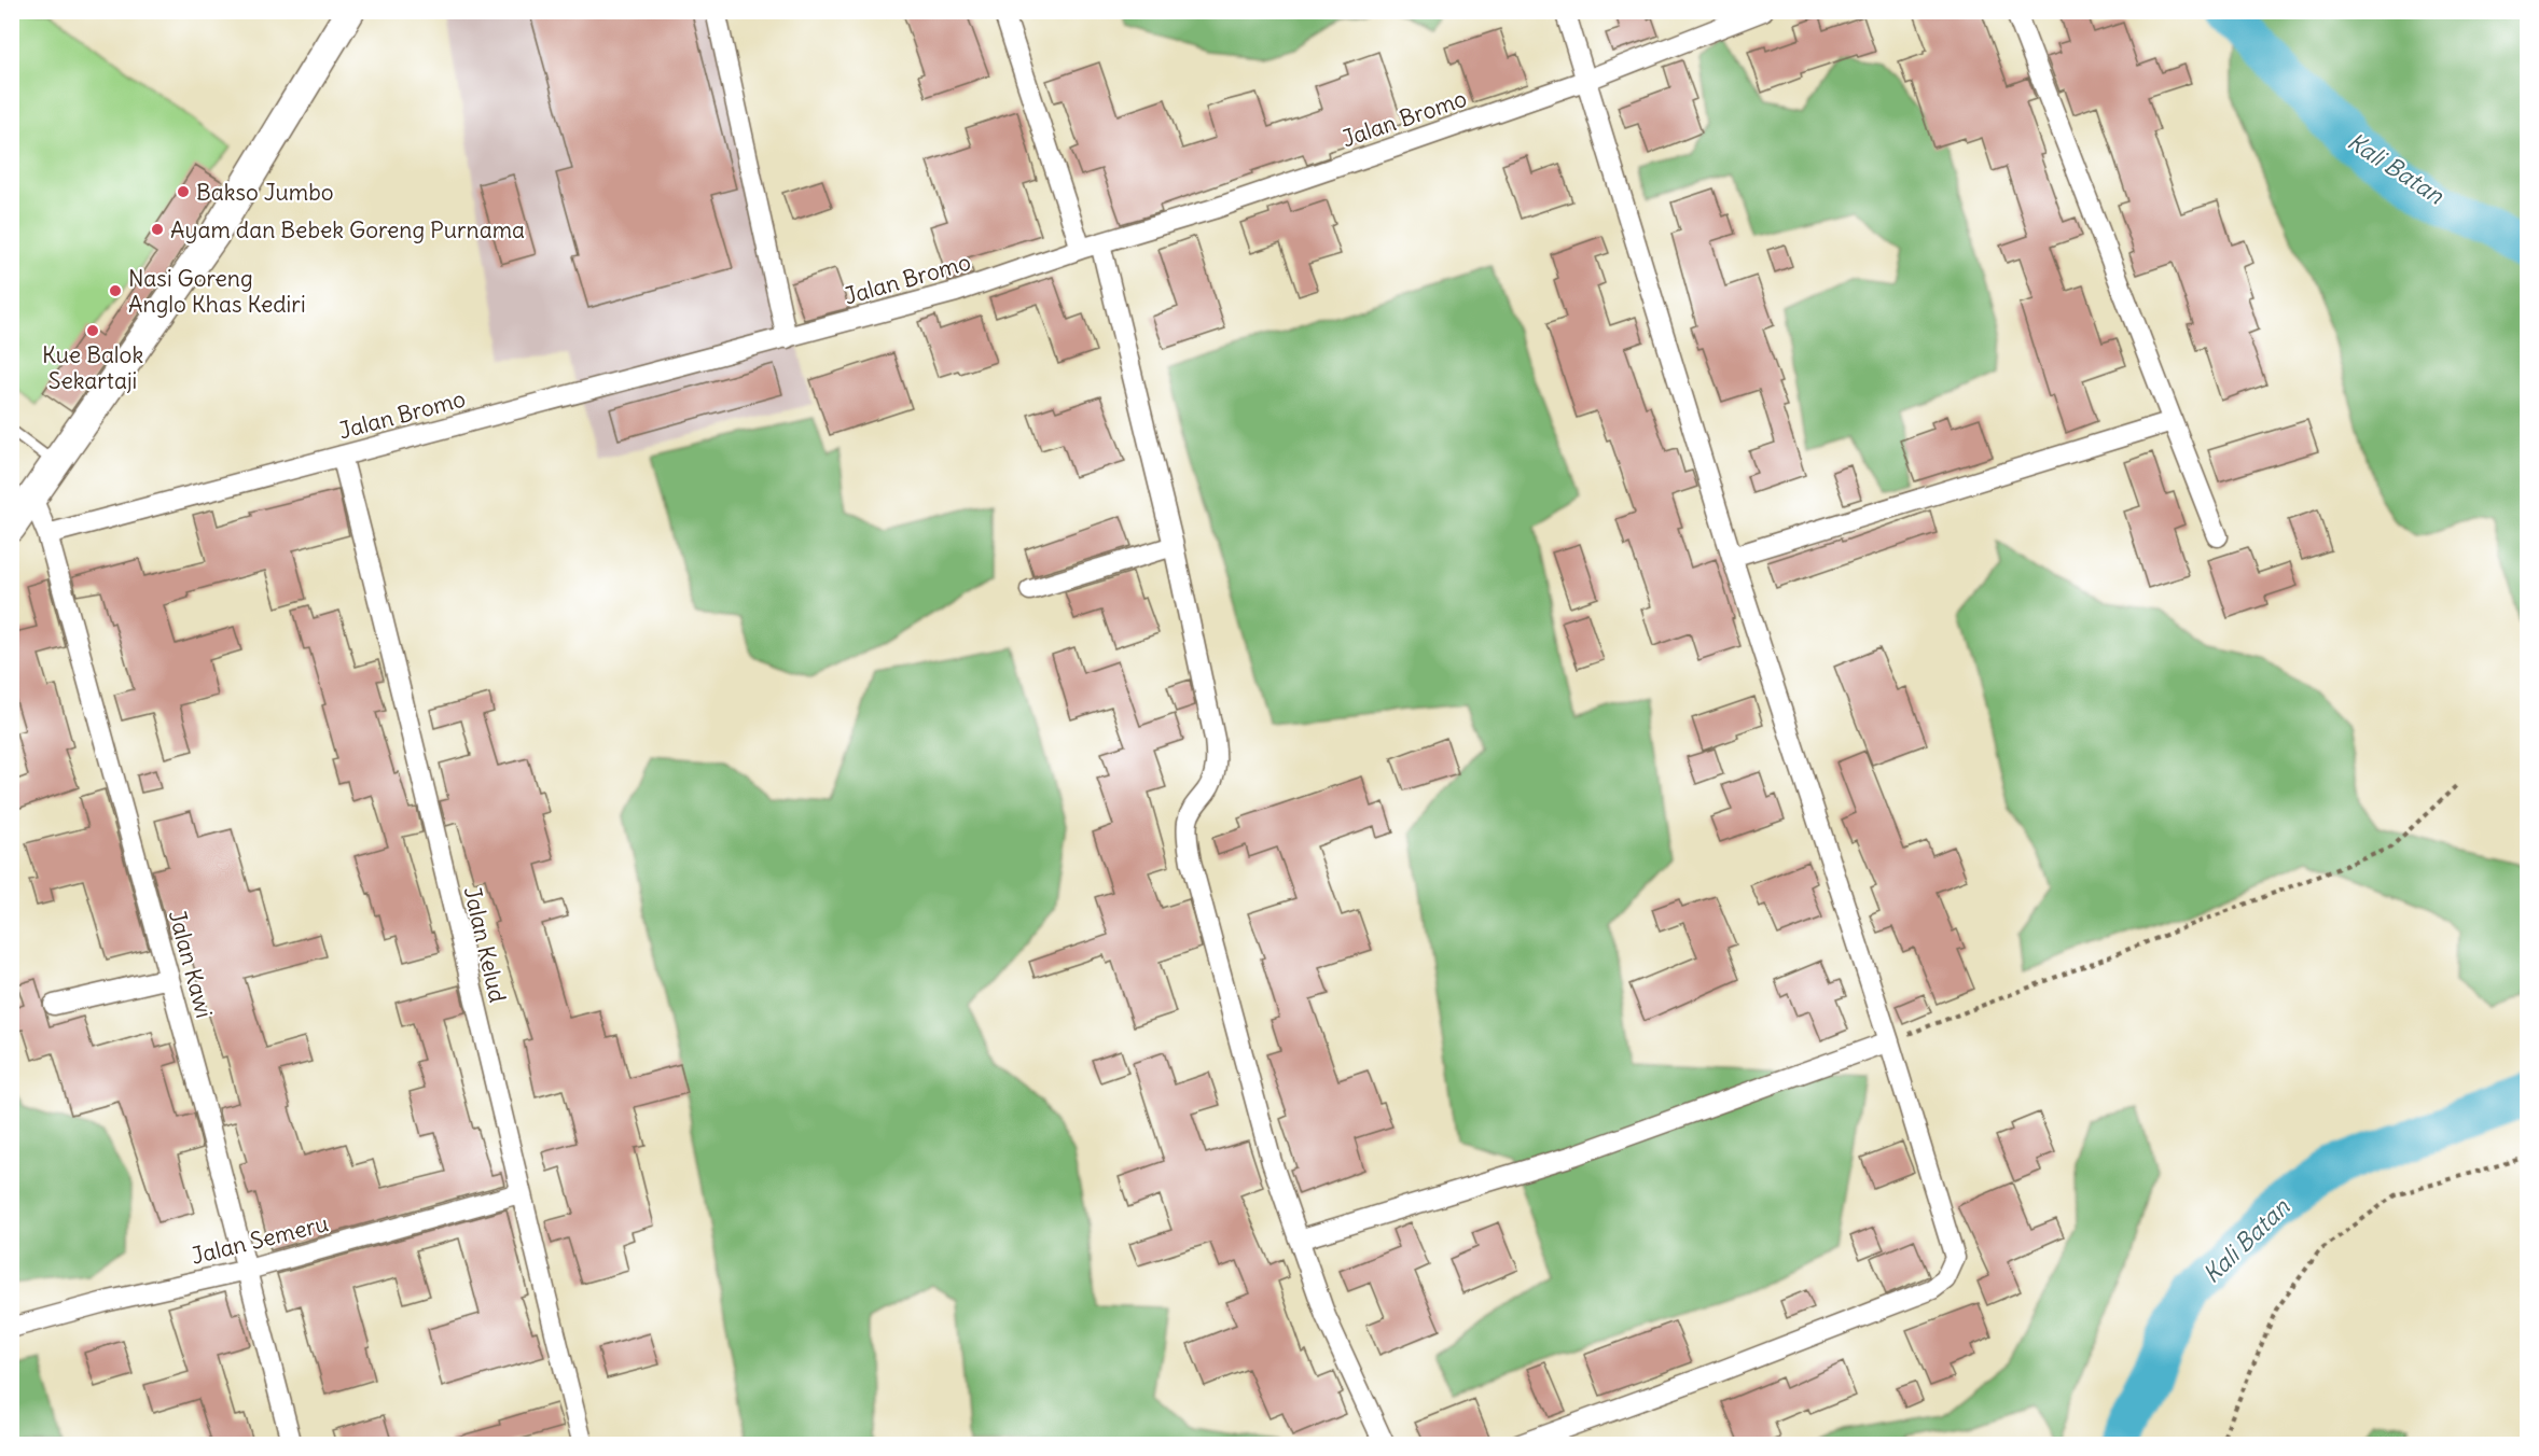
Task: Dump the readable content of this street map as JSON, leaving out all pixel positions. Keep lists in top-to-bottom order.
{
  "streets": {
    "street": [
      "Jalan Bromo",
      "Jalan Kelud",
      "Jalan Kawi",
      "Jalan Semeru"
    ]
  },
  "crossings": [
    ["Jalan Bromo", "Jalan Kelud"],
    ["Jalan Bromo", "Jalan Kawi"],
    ["Jalan Kelud", "Jalan Semeru"],
    ["Jalan Kawi", "Jalan Semeru"]
  ],
  "water": ["Kali Batan"],
  "places": [
    "Bakso Jumbo",
    "Ayam dan Bebek Goreng Purnama",
    "Nasi Goreng Anglo Khas Kediri",
    "Kue Balok Sekartaji"
  ]
}
